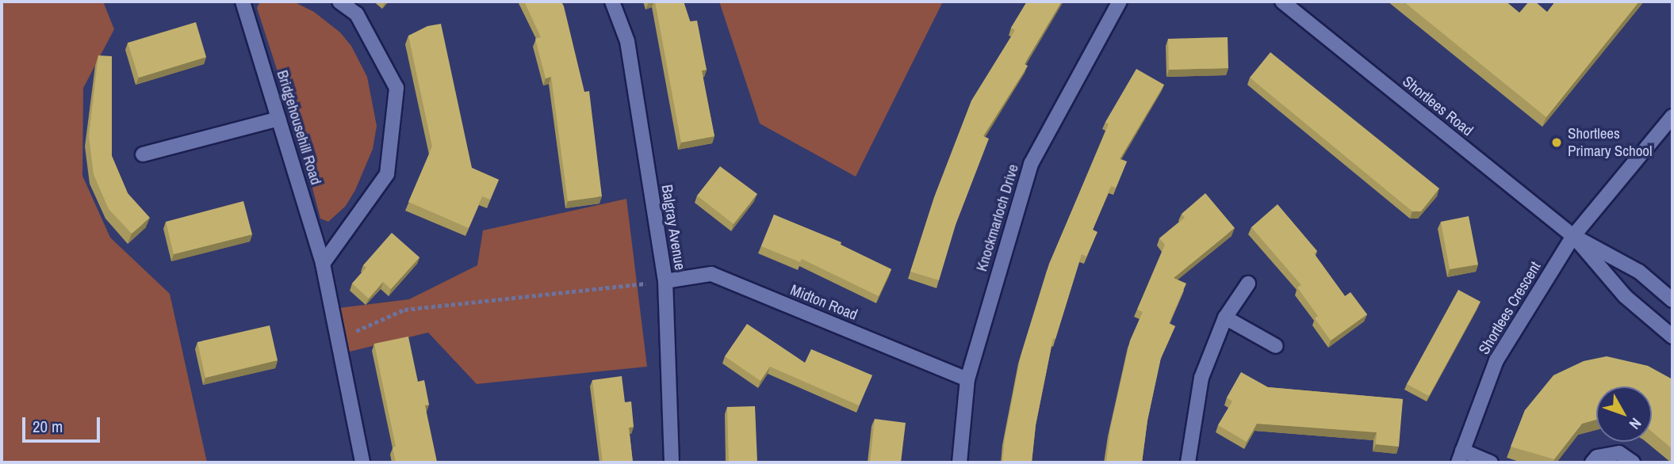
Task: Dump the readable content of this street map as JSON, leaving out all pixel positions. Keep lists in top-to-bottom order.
{
  "streets": {
    "street": [
      "Shortlees Road",
      "Bridgehousehill Road",
      "Knockmarloch Drive",
      "Balgray Avenue",
      "Midton Road",
      "Shortlees Crescent"
    ]
  },
  "crossings": [
    ["Shortlees Road", "Shortlees Crescent"],
    ["Knockmarloch Drive", "Midton Road"],
    ["Balgray Avenue", "Midton Road"]
  ],
  "places": ["Shortlees Primary School"],
  "scale_bar": "20 m",
  "north": "bottom right"
}
